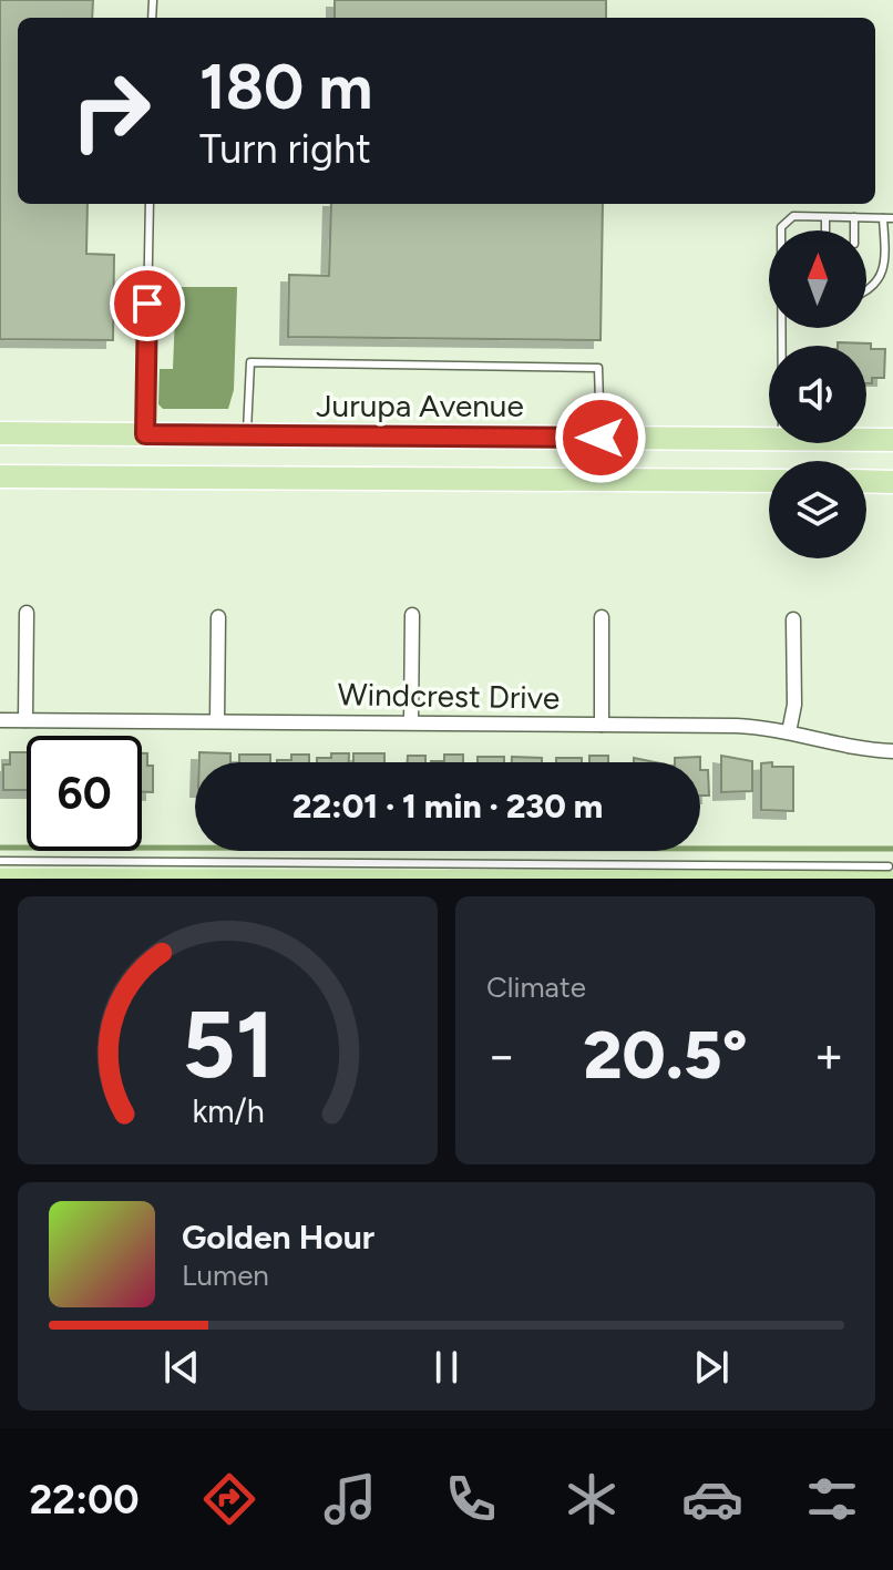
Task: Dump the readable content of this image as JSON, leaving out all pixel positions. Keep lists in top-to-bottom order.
{
  "streets": {
    "main road": ["Jurupa Avenue"],
    "street": ["Windcrest Drive"]
  },
  "north": "top",
  "page": {
    "turn": ["180 m", "Turn right"],
    "limit": "60",
    "trip": "22:01 · 1 min · 230 m",
    "tile": "Climate",
    "heat": ["−", "20.5°", "+"],
    "song": ["Golden Hour", "Lumen"],
    "tabs": "22:00",
    "gauge": ["51", "km/h"]
  }
}
